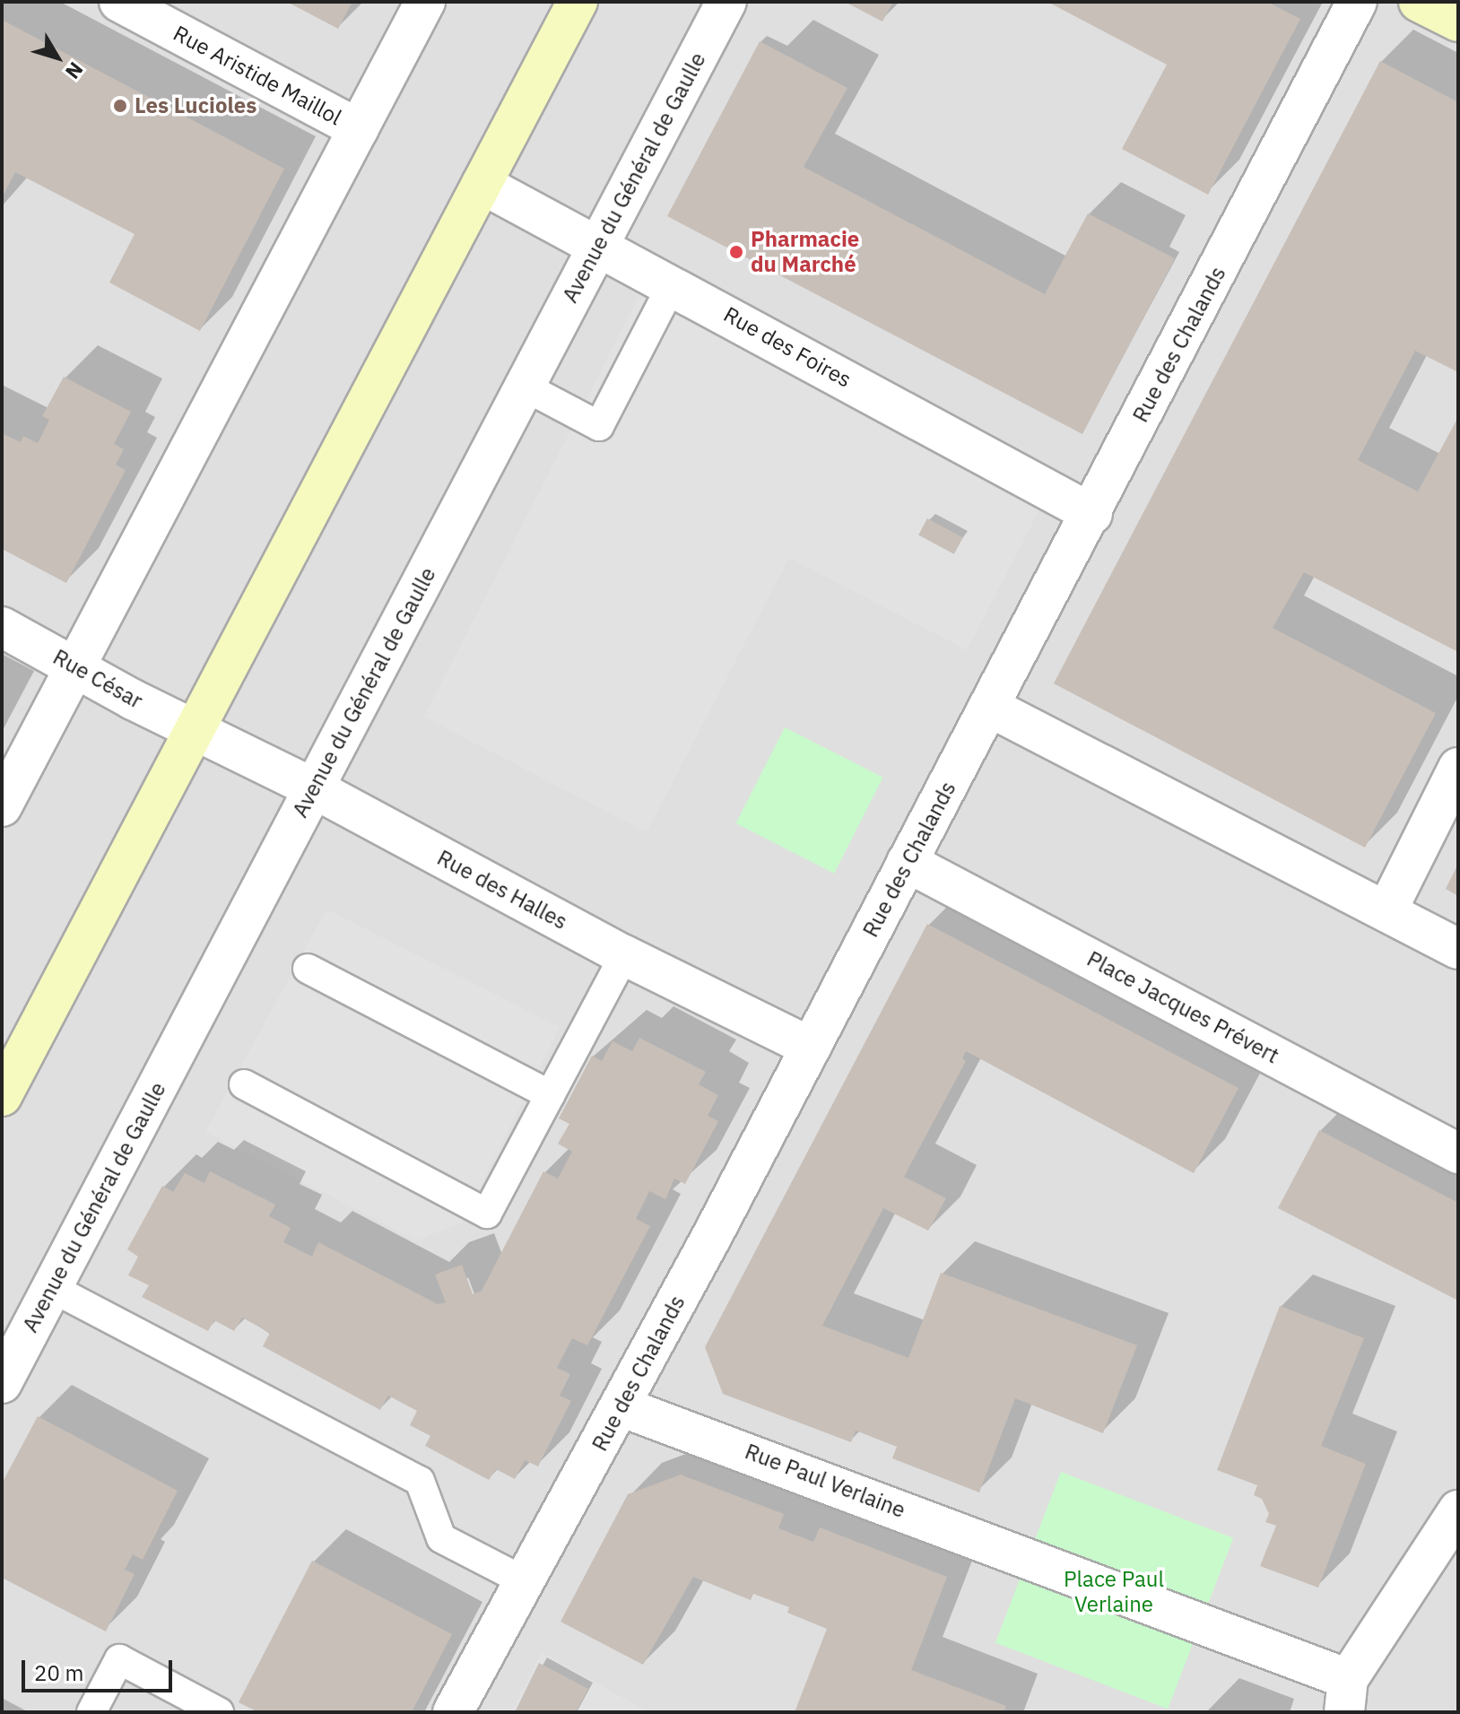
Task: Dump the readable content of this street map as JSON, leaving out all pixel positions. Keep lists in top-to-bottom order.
{
  "streets": {
    "street": [
      "Rue Aristide Maillol",
      "Avenue du Général de Gaulle",
      "Rue des Chalands",
      "Rue des Foires",
      "Rue César",
      "Rue des Halles",
      "Place Jacques Prévert",
      "Rue Paul Verlaine"
    ]
  },
  "crossings": [
    ["Avenue du Général de Gaulle", "Rue des Foires"],
    ["Avenue du Général de Gaulle", "Rue des Halles"],
    ["Rue des Chalands", "Rue des Foires"],
    ["Rue des Chalands", "Rue des Halles"],
    ["Rue des Chalands", "Place Jacques Prévert"],
    ["Rue des Chalands", "Rue Paul Verlaine"],
    ["Rue César", "Rue des Halles"]
  ],
  "parks": ["Place Paul Verlaine"],
  "places": ["Les Lucioles", "Pharmacie du Marché"],
  "scale_bar": "20 m",
  "north": "bottom right"
}
